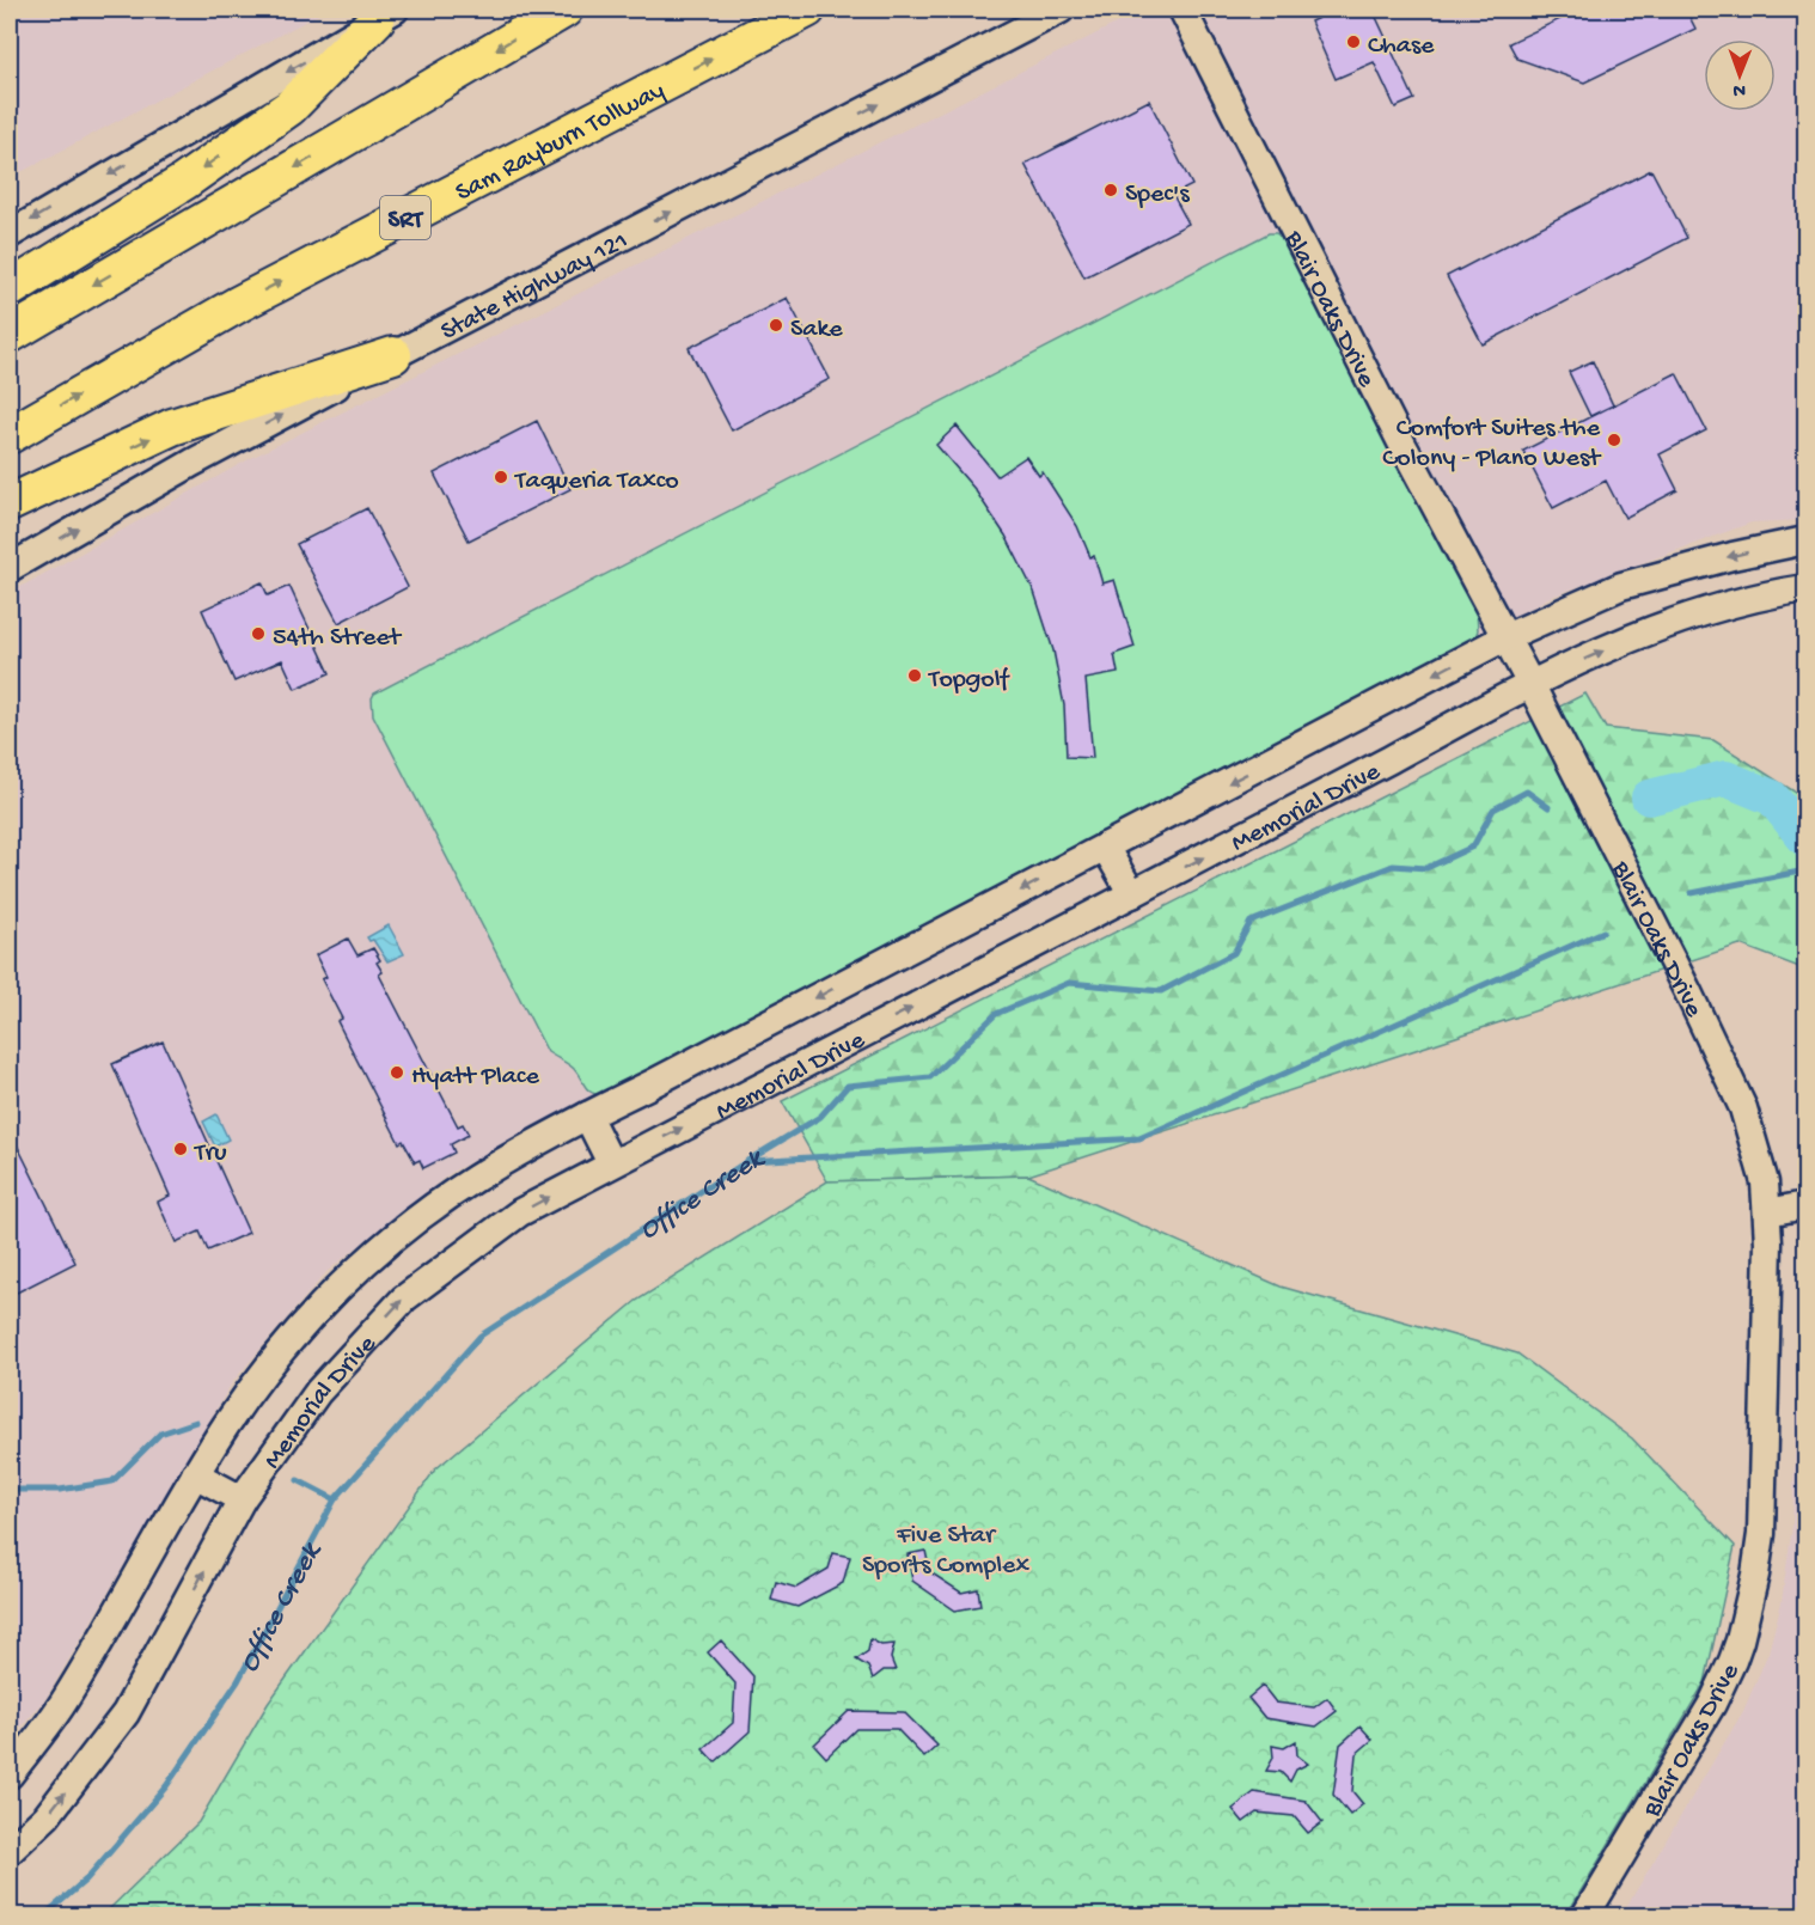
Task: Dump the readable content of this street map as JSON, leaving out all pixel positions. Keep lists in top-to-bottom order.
{
  "streets": {
    "highway": ["Sam Rayburn Tollway", "SRT"],
    "street": ["State Highway 121", "Blair Oaks Drive", "Memorial Drive"]
  },
  "crossings": [
    ["Blair Oaks Drive", "Memorial Drive"]
  ],
  "one_way": ["State Highway 121"],
  "water": ["Office Creek"],
  "parks": ["Five Star Sports Complex"],
  "places": [
    "Chase",
    "Spec's",
    "Sake",
    "Comfort Suites the Colony - Plano West",
    "Taqueria Taxco",
    "54th Street",
    "Topgolf",
    "Hyatt Place",
    "Tru"
  ],
  "north": "bottom"
}
